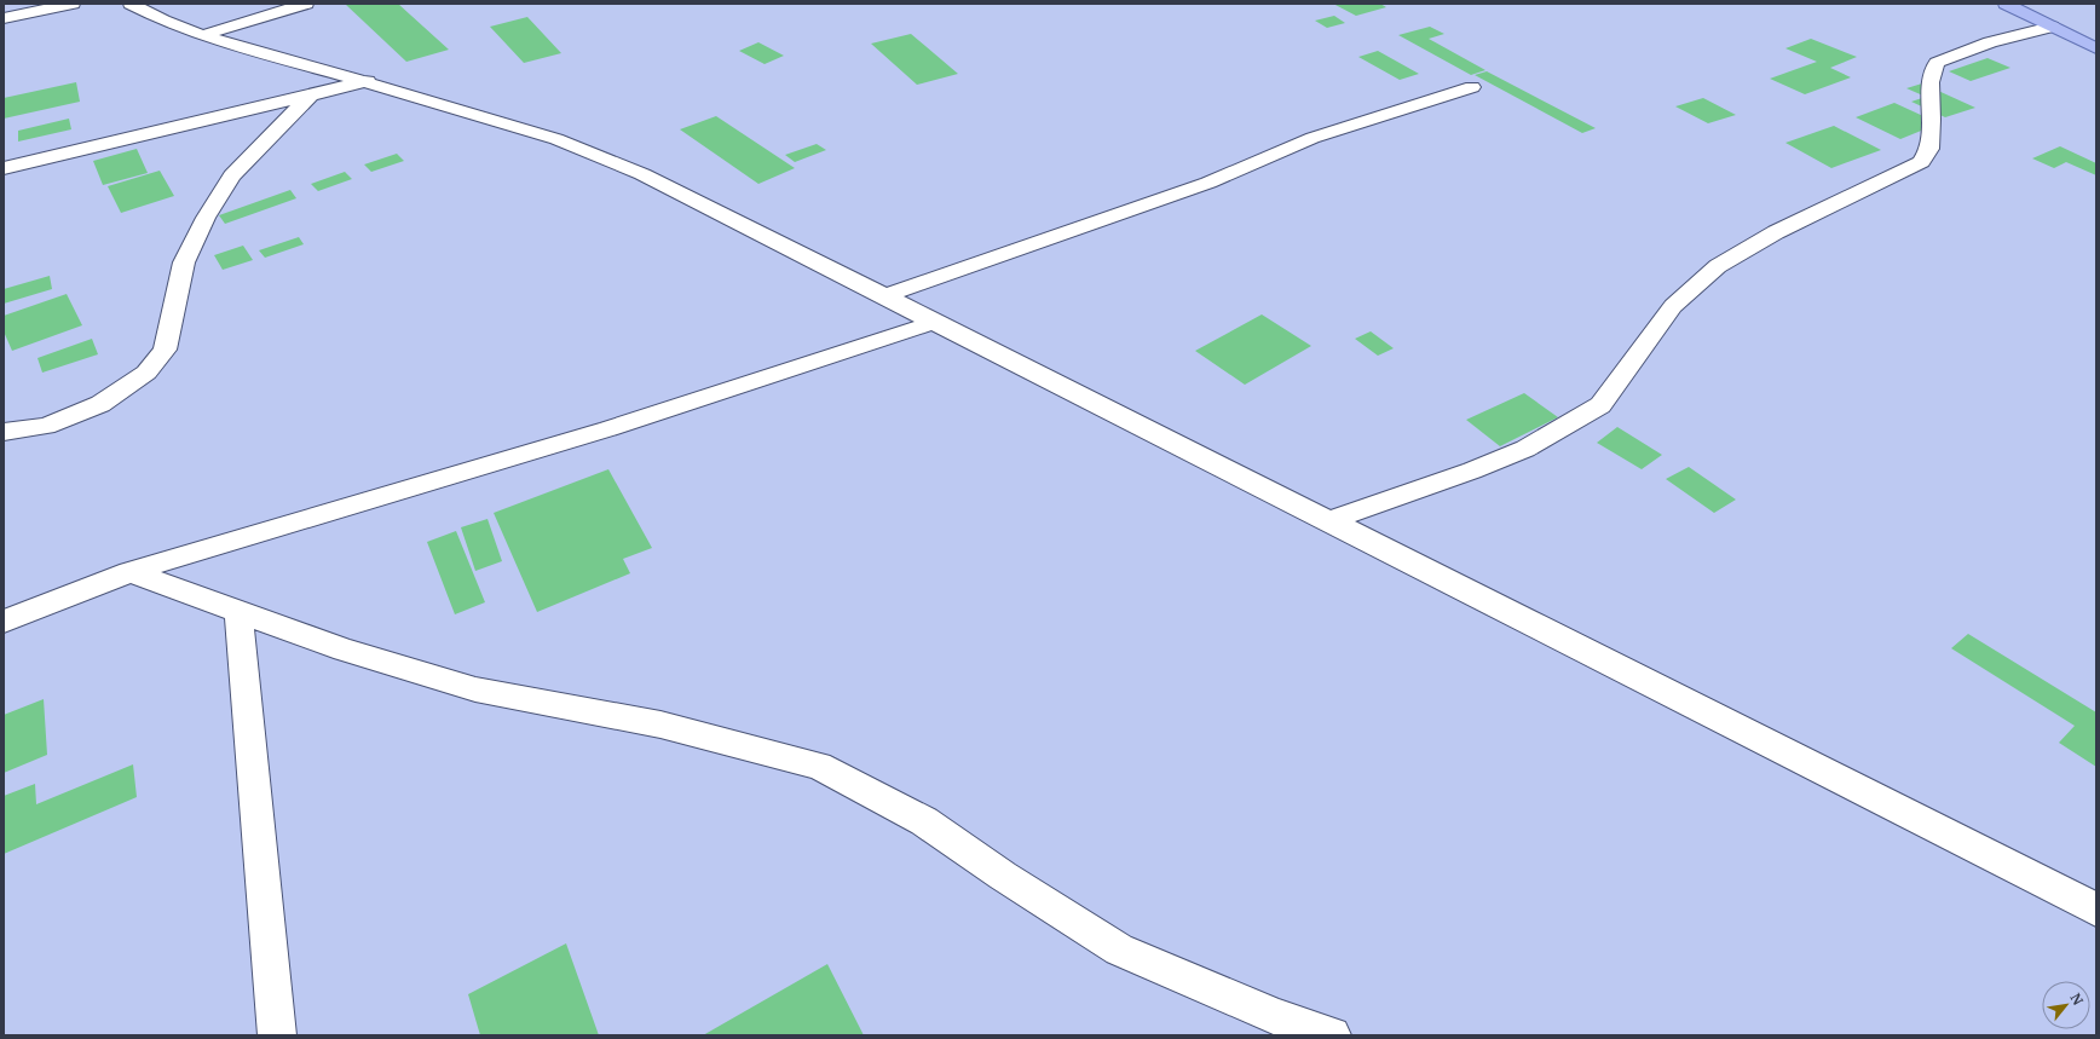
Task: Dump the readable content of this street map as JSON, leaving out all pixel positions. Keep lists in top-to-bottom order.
{
  "north": "top right"
}
